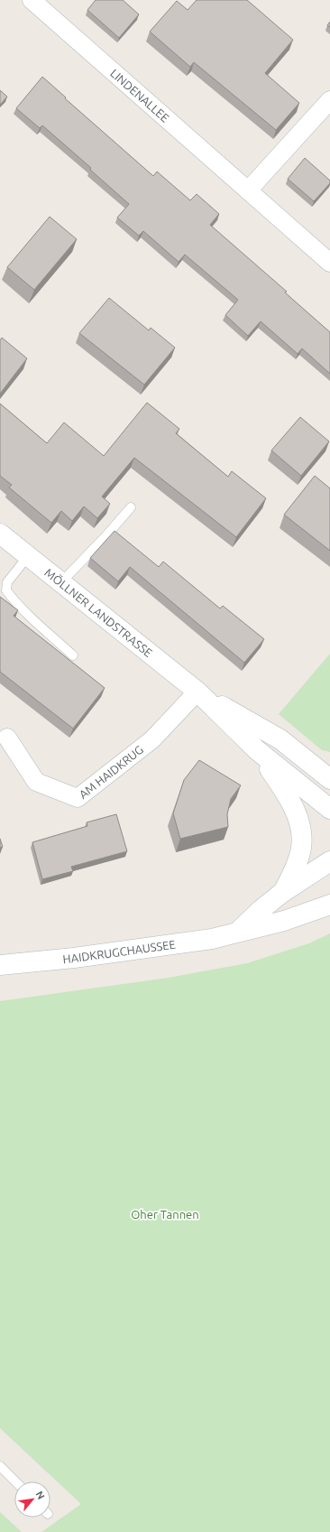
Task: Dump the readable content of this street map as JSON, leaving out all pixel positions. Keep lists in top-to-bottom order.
{
  "streets": {
    "main road": ["MÖLLNER LANDSTRASSE", "HAIDKRUGCHAUSSEE"],
    "street": ["LINDENALLEE", "AM HAIDKRUG"]
  },
  "crossings": [
    ["MÖLLNER LANDSTRASSE", "AM HAIDKRUG"]
  ],
  "parks": ["Oher Tannen"],
  "north": "top right"
}
